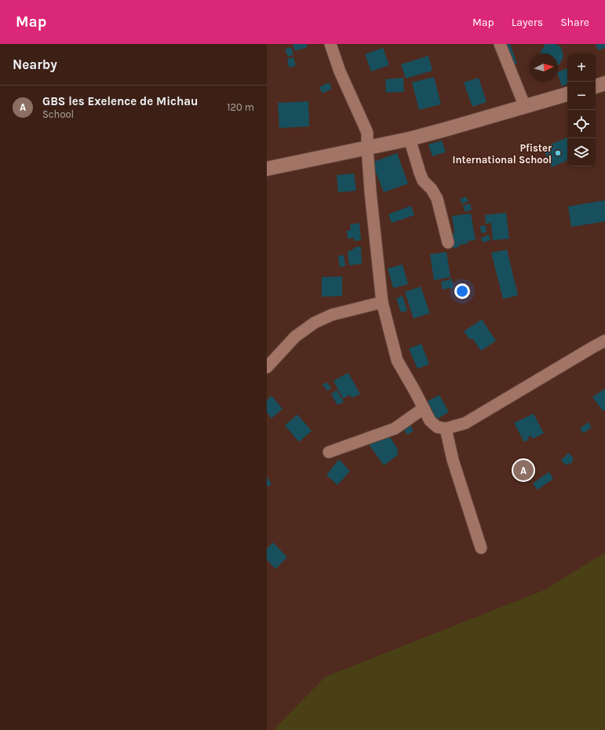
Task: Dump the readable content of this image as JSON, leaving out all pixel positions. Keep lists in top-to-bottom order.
{
  "places": ["Pfister International School"],
  "north": "right",
  "page": {
    "header": "Map",
    "nav": ["Map", "Layers", "Share"],
    "heading": "Nearby",
    "map_buttons": ["+", "−"],
    "list": [
      {
        "mark": "A",
        "name": "GBS les Exelence de Michau",
        "note": "School",
        "value": "120 m"
      }
    ],
    "pins": "A"
  }
}
